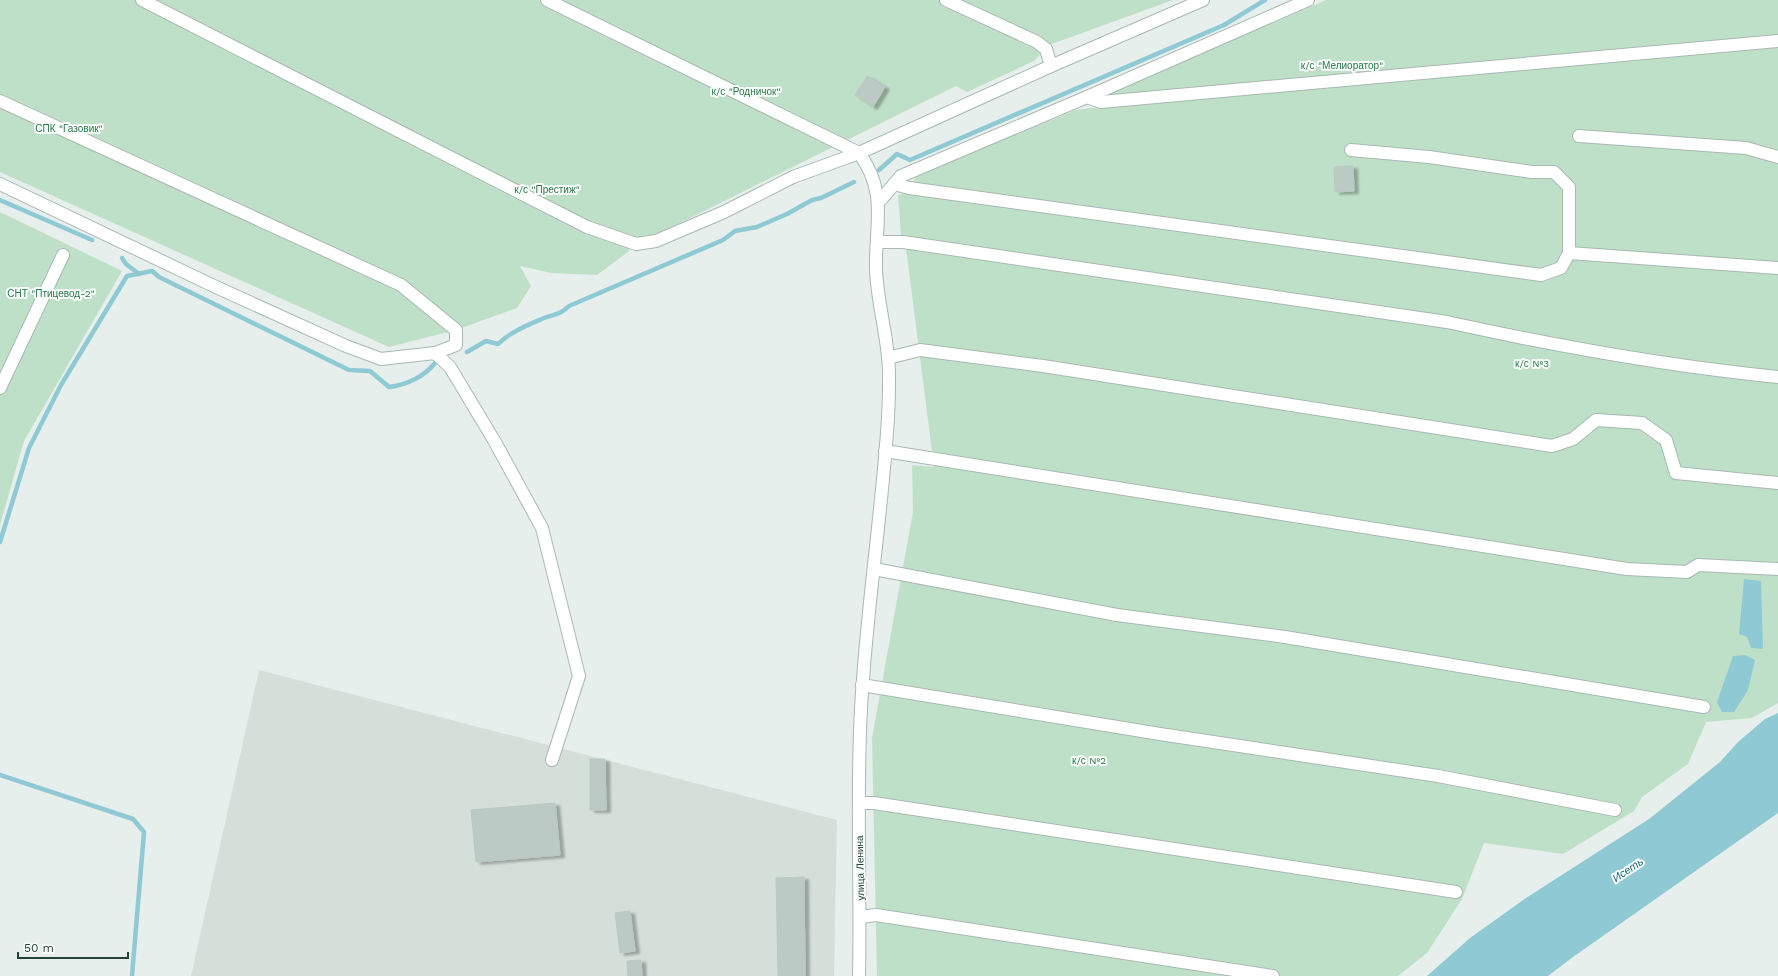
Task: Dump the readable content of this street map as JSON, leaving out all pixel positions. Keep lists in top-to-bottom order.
{
  "streets": {
    "street": ["улица Ленина"]
  },
  "water": ["Исеть"],
  "parks": [
    "к/с \"Мелиоратор\"",
    "к/с \"Родничок\"",
    "СПК \"Газовик\"",
    "к/с \"Престиж\"",
    "СНТ \"Птицевод-2\"",
    "к/с №3",
    "к/с №2"
  ],
  "scale_bar": "50 m"
}
